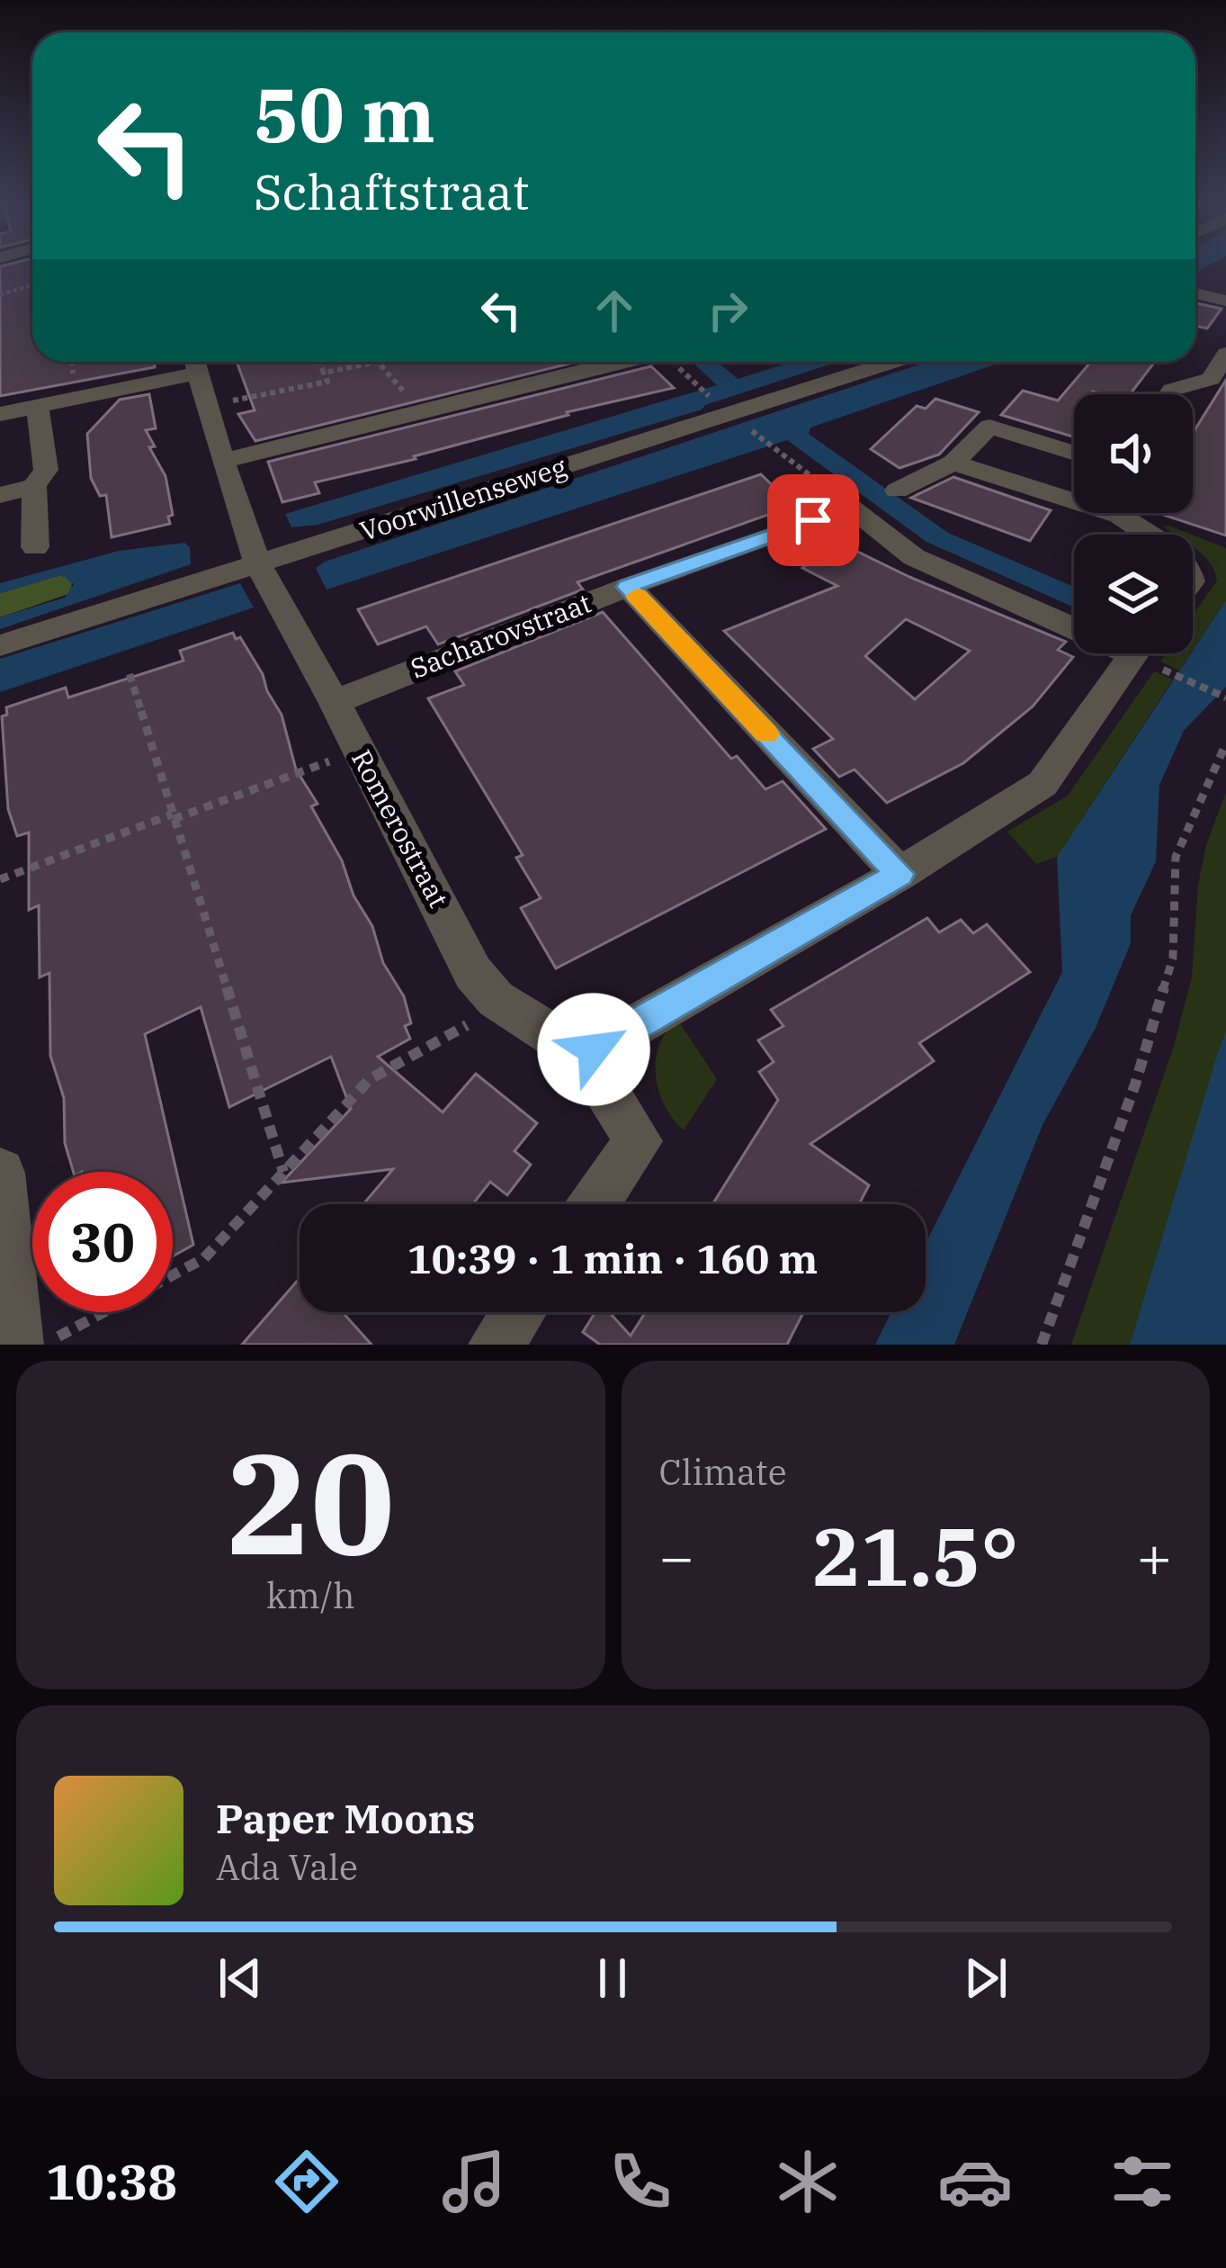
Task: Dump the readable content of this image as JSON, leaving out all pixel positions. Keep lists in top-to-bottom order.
{
  "streets": {
    "street": ["Voorwillenseweg", "Sacharovstraat", "Romerostraat"]
  },
  "crossings": [
    ["Voorwillenseweg", "Romerostraat"],
    ["Sacharovstraat", "Romerostraat"]
  ],
  "page": {
    "turn": ["50 m", "Schaftstraat"],
    "limit": "30",
    "trip": "10:39 · 1 min · 160 m",
    "tile": [
      ["20", "km/h"],
      "Climate"
    ],
    "heat": ["−", "21.5°", "+"],
    "song": ["Paper Moons", "Ada Vale"],
    "tabs": "10:38"
  }
}
